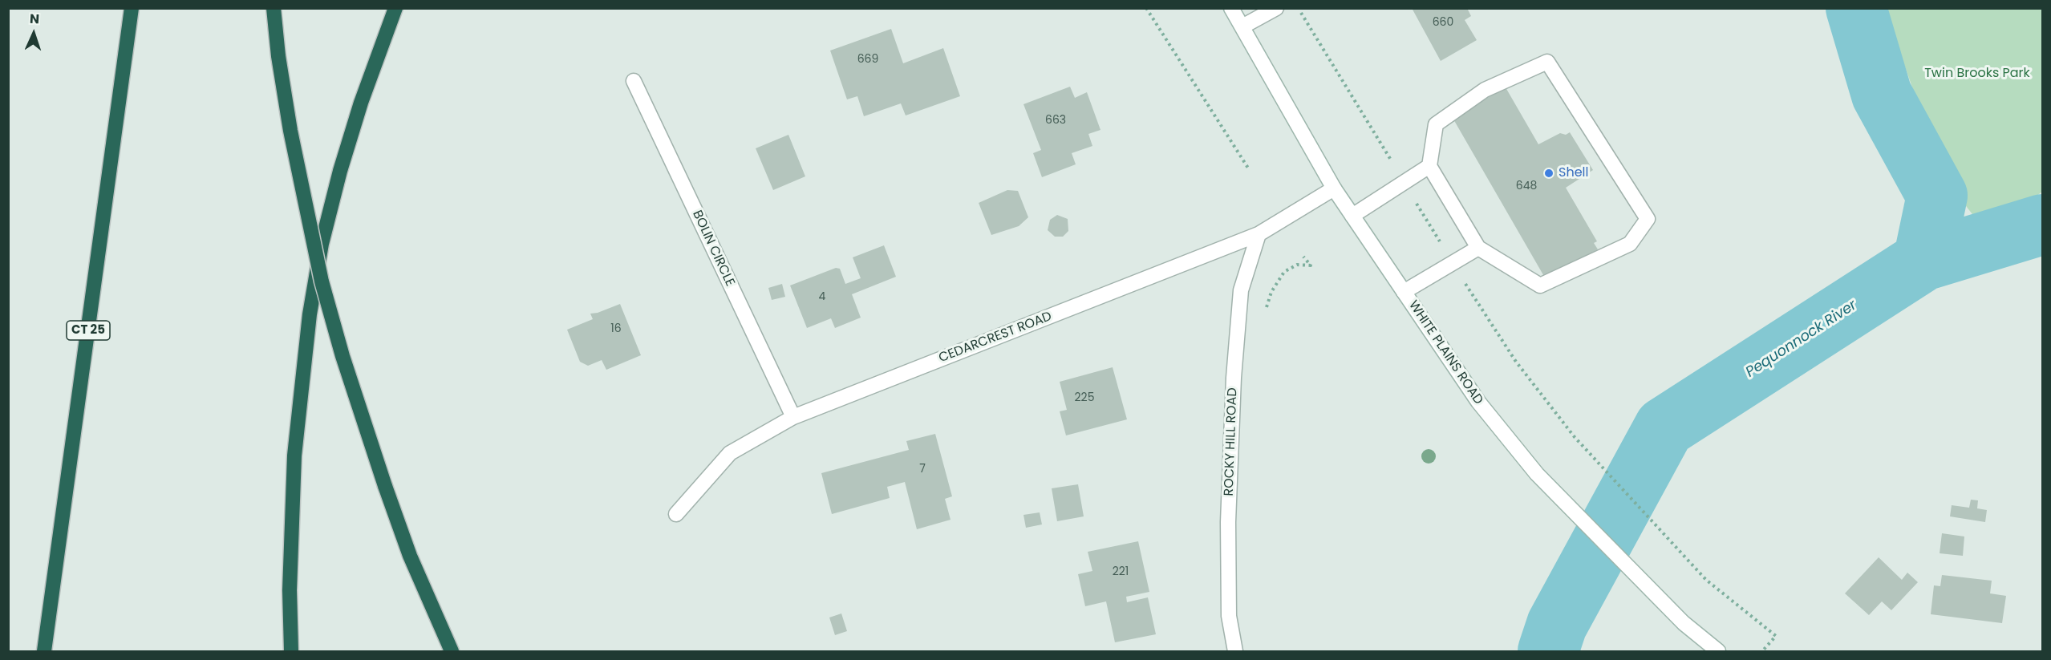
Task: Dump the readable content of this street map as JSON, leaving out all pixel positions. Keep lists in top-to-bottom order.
{
  "streets": {
    "highway": ["CT 25"],
    "street": [
      "BOLIN CIRCLE",
      "CEDARCREST ROAD",
      "WHITE PLAINS ROAD",
      "ROCKY HILL ROAD"
    ]
  },
  "crossings": [
    ["BOLIN CIRCLE", "CEDARCREST ROAD"],
    ["CEDARCREST ROAD", "WHITE PLAINS ROAD"],
    ["CEDARCREST ROAD", "ROCKY HILL ROAD"]
  ],
  "water": ["Pequonnock River"],
  "parks": ["Twin Brooks Park"],
  "places": ["Shell"],
  "house_numbers": [
    "660",
    "669",
    "663",
    "648",
    "4",
    "16",
    "225",
    "7",
    "221"
  ],
  "north": "top"
}
